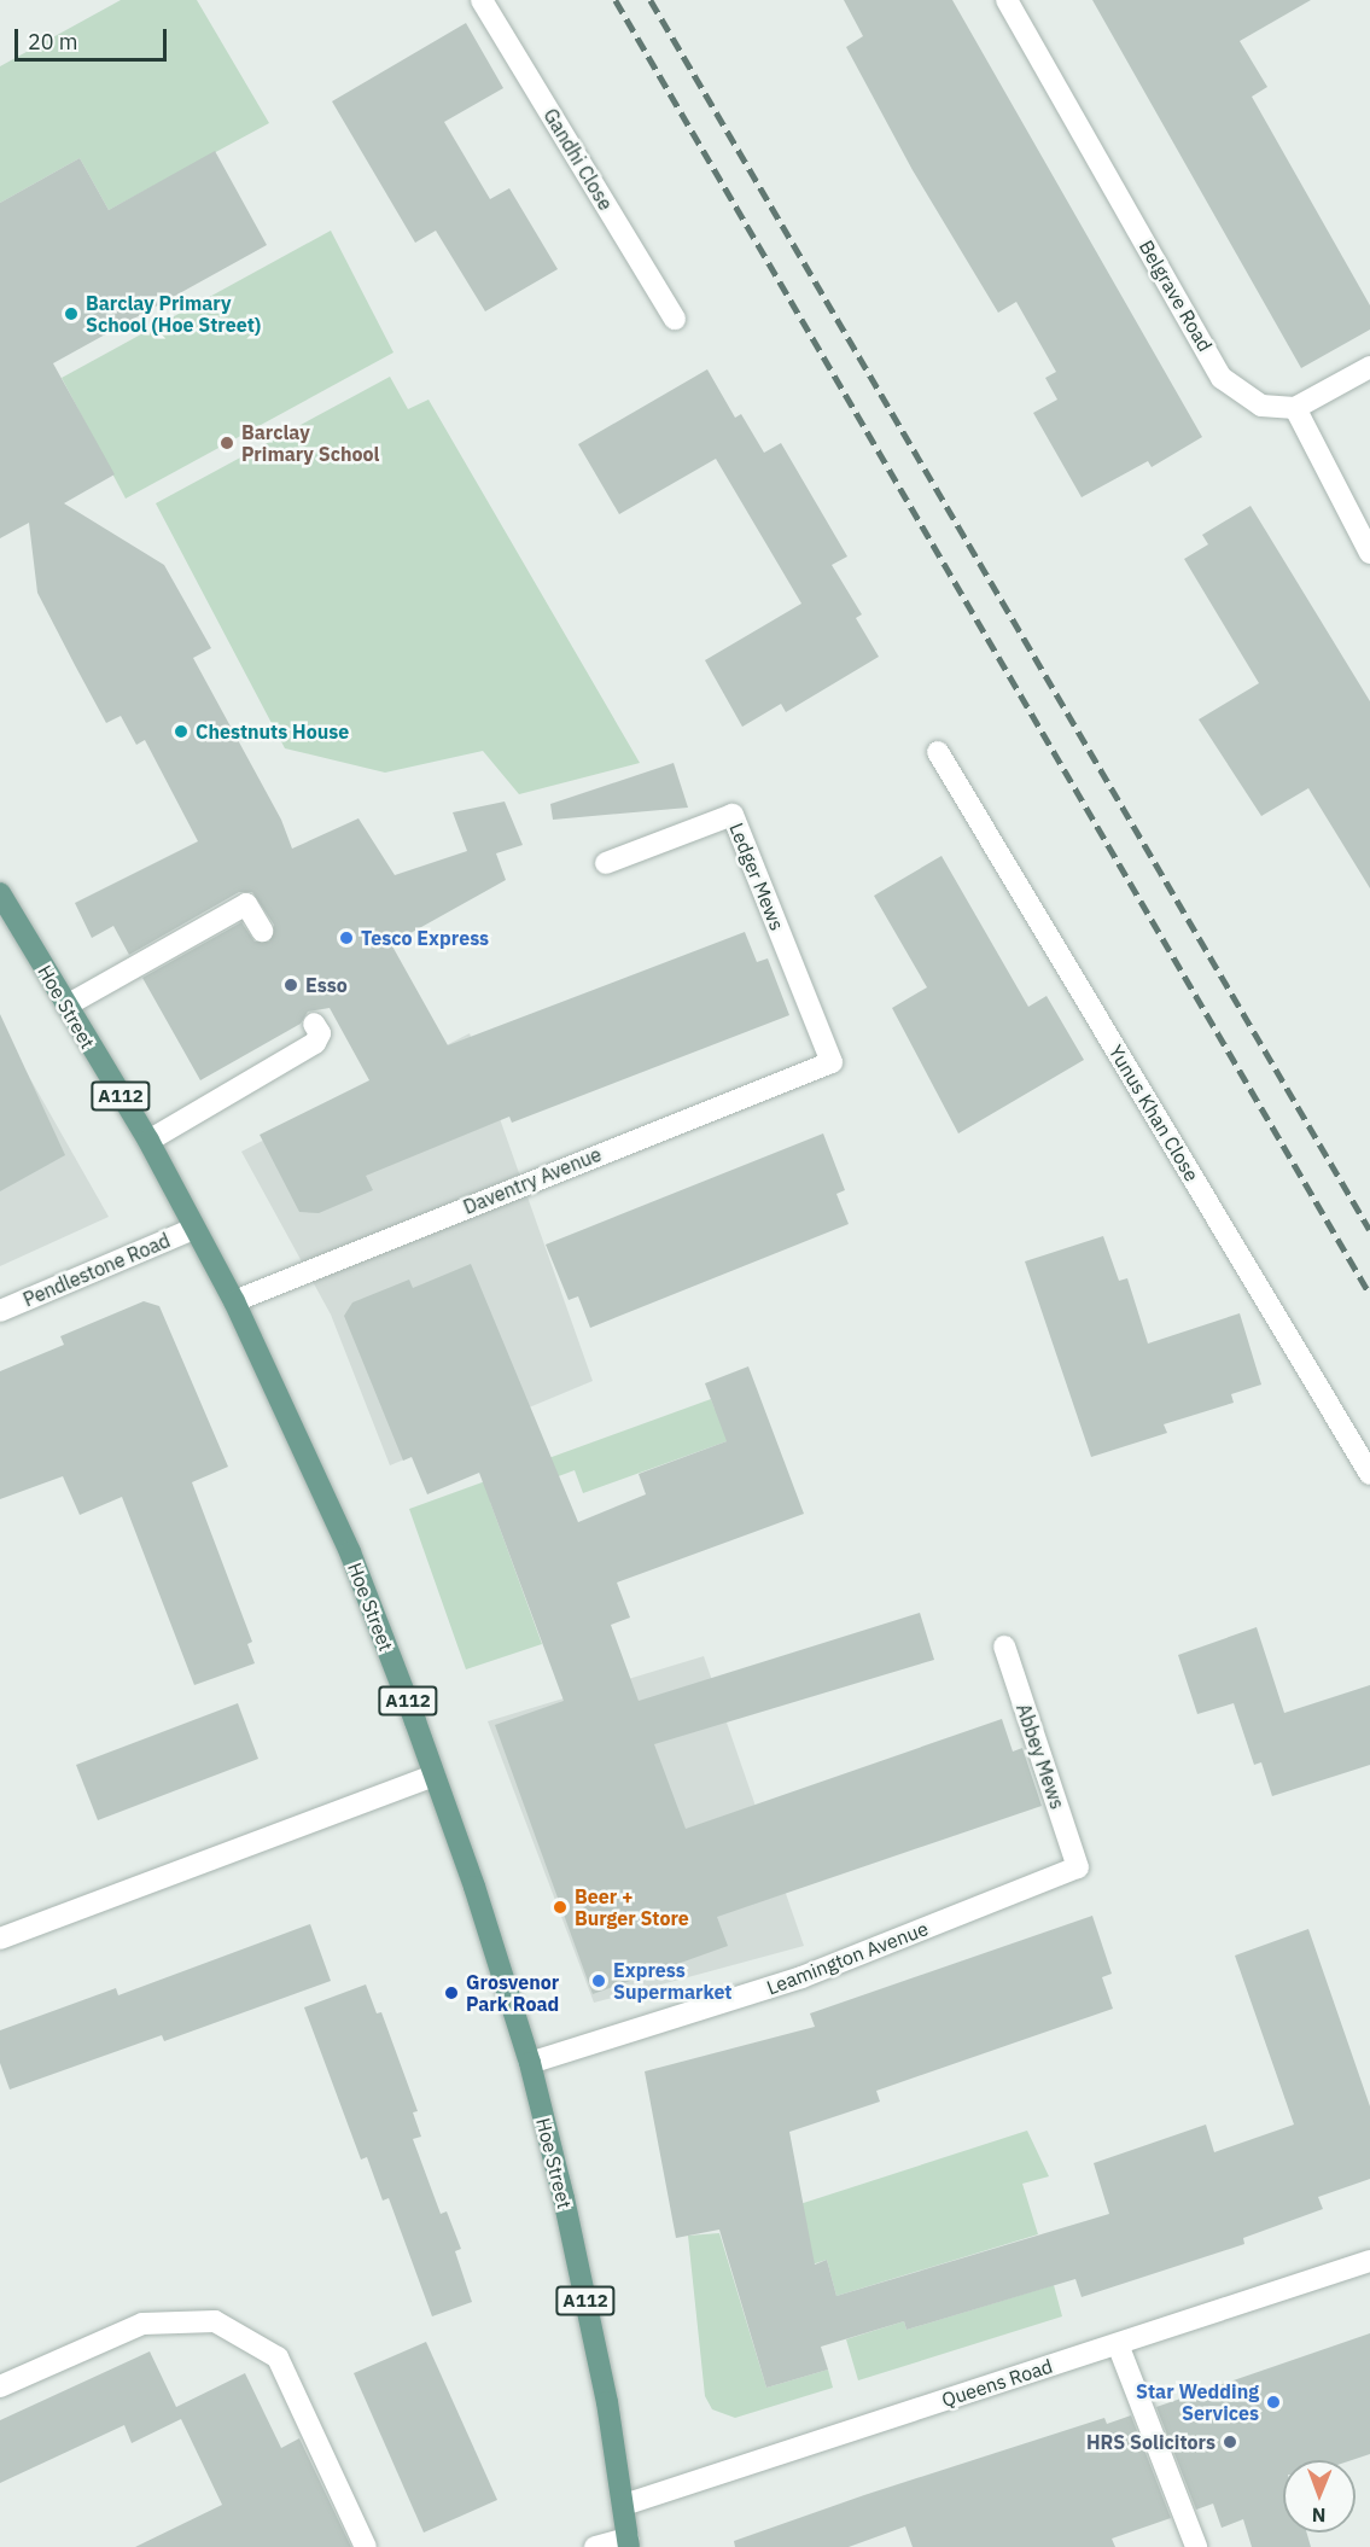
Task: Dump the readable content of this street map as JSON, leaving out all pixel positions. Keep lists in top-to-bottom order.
{
  "streets": {
    "main road": ["Hoe Street", "A112"],
    "street": [
      "Gandhi Close",
      "Belgrave Road",
      "Ledger Mews",
      "Yunus Khan Close",
      "Daventry Avenue",
      "Pendlestone Road",
      "Abbey Mews",
      "Leamington Avenue",
      "Queens Road"
    ]
  },
  "crossings": [
    ["Ledger Mews", "Daventry Avenue"],
    ["Hoe Street", "Daventry Avenue"],
    ["Hoe Street", "Pendlestone Road"],
    ["Hoe Street", "Leamington Avenue"],
    ["Hoe Street", "Queens Road"],
    ["Abbey Mews", "Leamington Avenue"]
  ],
  "places": [
    "Barclay Primary School (Hoe Street)",
    "Barclay Primary School",
    "Chestnuts House",
    "Tesco Express",
    "Esso",
    "Beer + Burger Store",
    "Express Supermarket",
    "Grosvenor Park Road",
    "Star Wedding Services",
    "HRS Solicitors"
  ],
  "scale_bar": "20 m",
  "north": "bottom"
}
